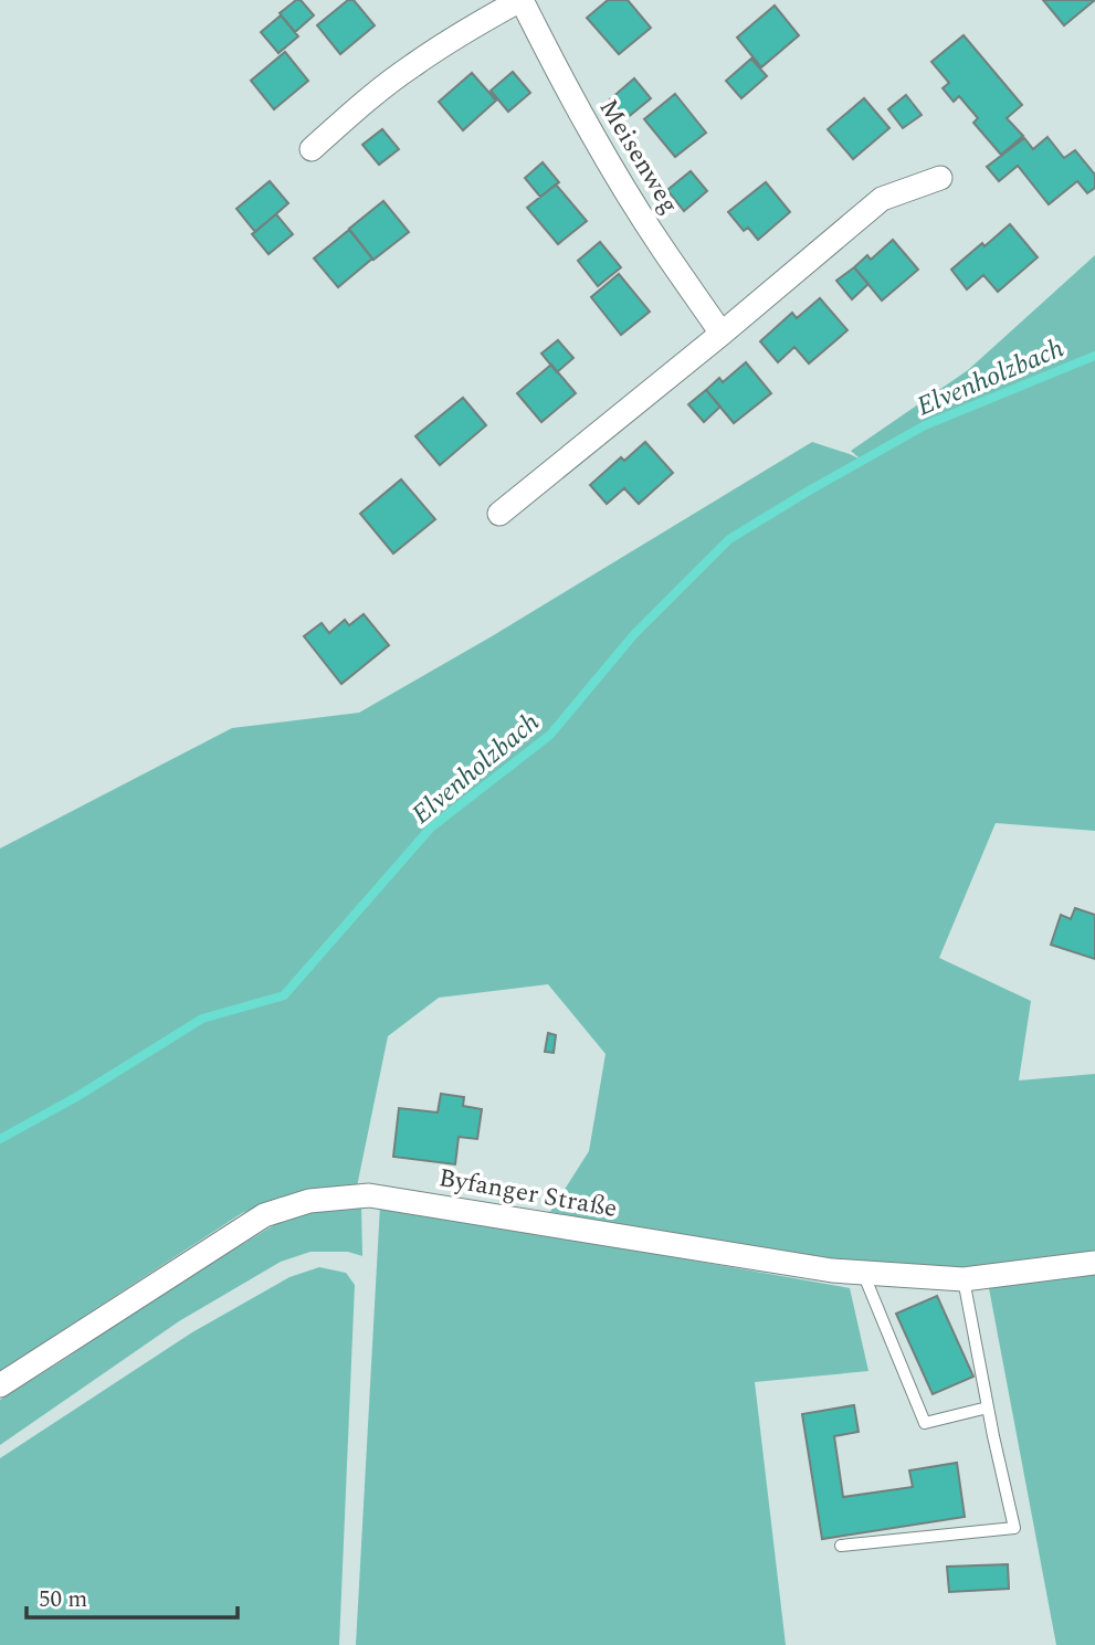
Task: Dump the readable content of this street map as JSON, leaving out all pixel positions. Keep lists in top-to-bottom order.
{
  "streets": {
    "street": ["Meisenweg", "Byfanger Straße"]
  },
  "water": ["Elvenholzbach"],
  "scale_bar": "50 m"
}
